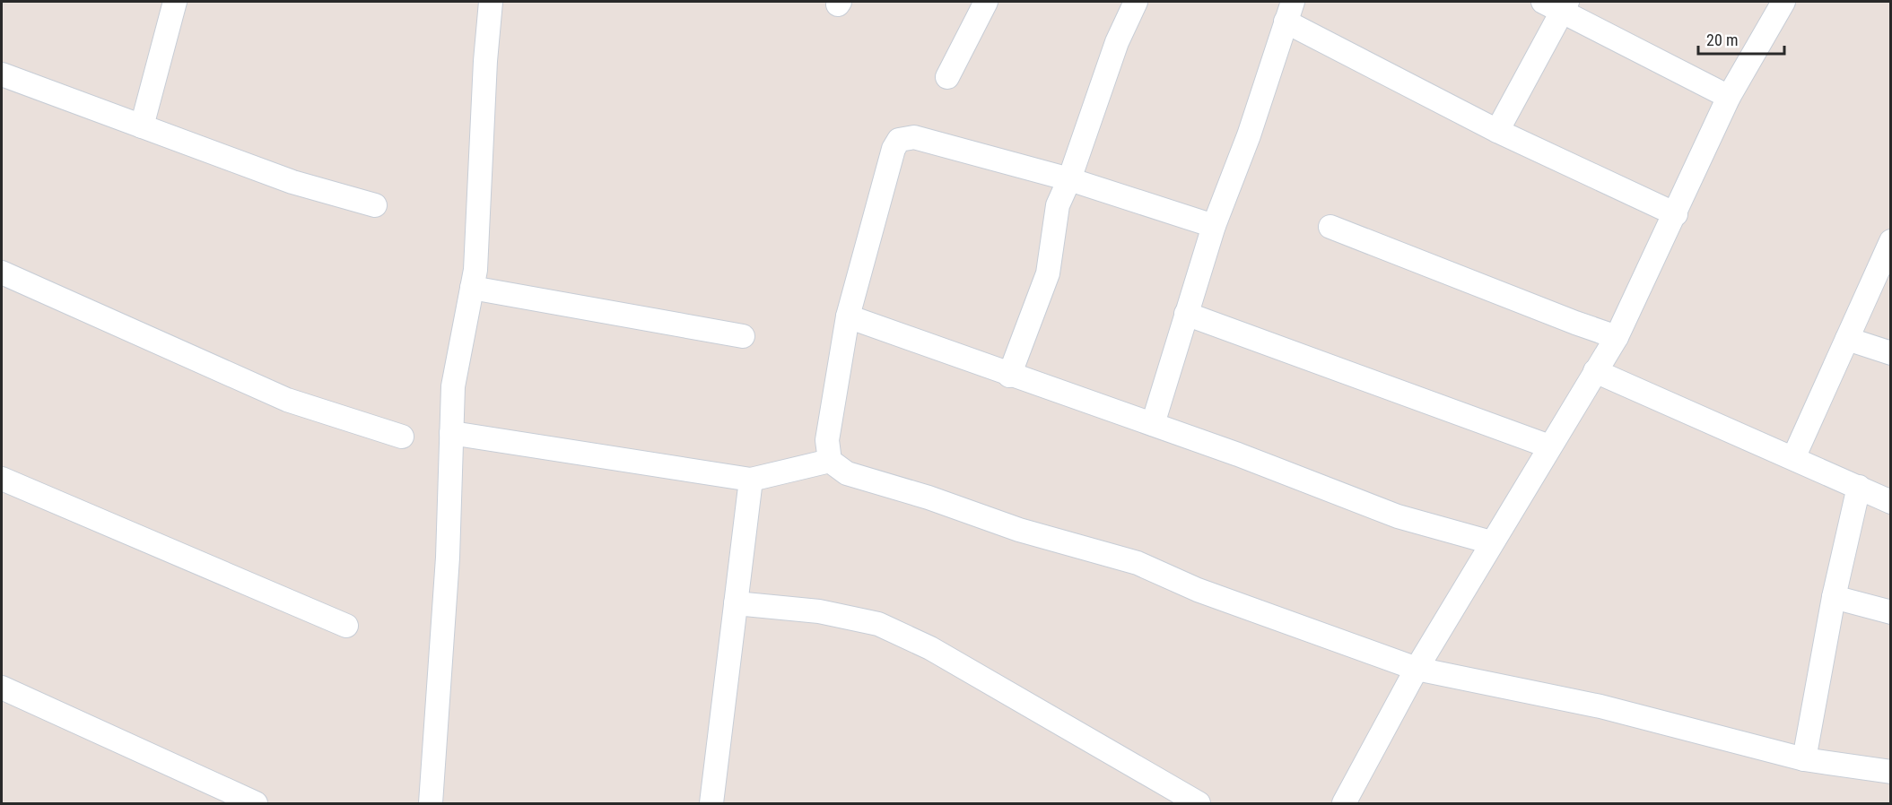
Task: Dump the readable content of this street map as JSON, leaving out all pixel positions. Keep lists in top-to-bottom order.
{
  "scale_bar": "20 m"
}
